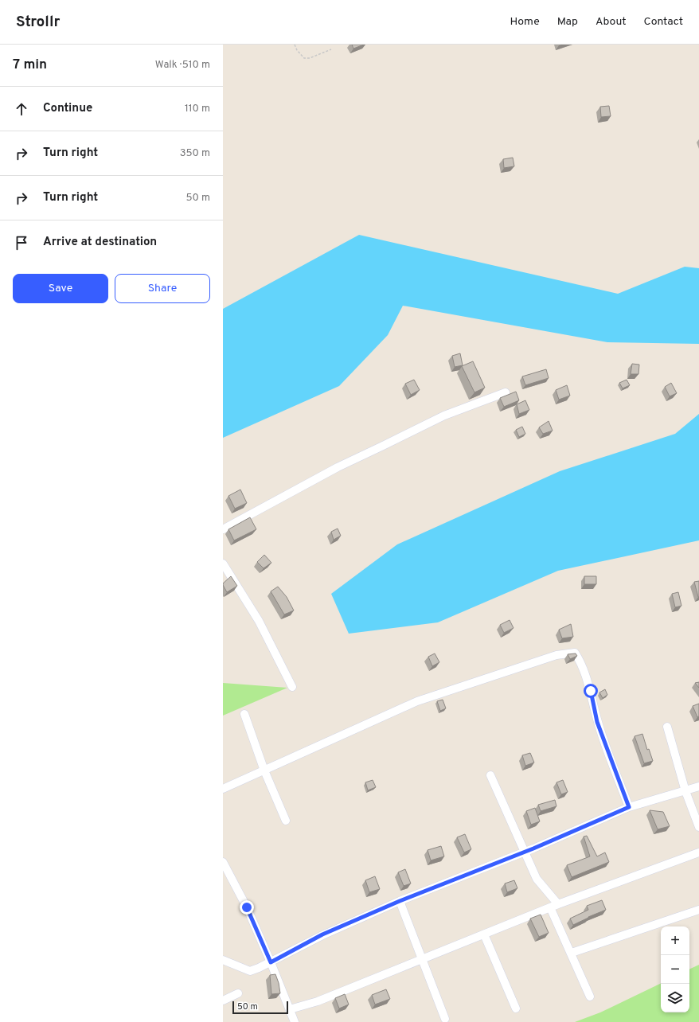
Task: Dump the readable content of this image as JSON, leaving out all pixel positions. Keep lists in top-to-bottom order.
{
  "scale_bar": "50 m",
  "page": {
    "header": "Strollr",
    "nav": [
      "Home",
      "Map",
      "About",
      "Contact"
    ],
    "heading": ["7 min", "Walk · 510 m"],
    "list": [
      ["Continue", "110 m"],
      ["Turn right", "350 m"],
      ["Turn right", "50 m"],
      "Arrive at destination"
    ],
    "buttons": ["Save", "Share"],
    "map_buttons": ["+", "−"],
    "scale": "50 m"
  }
}
